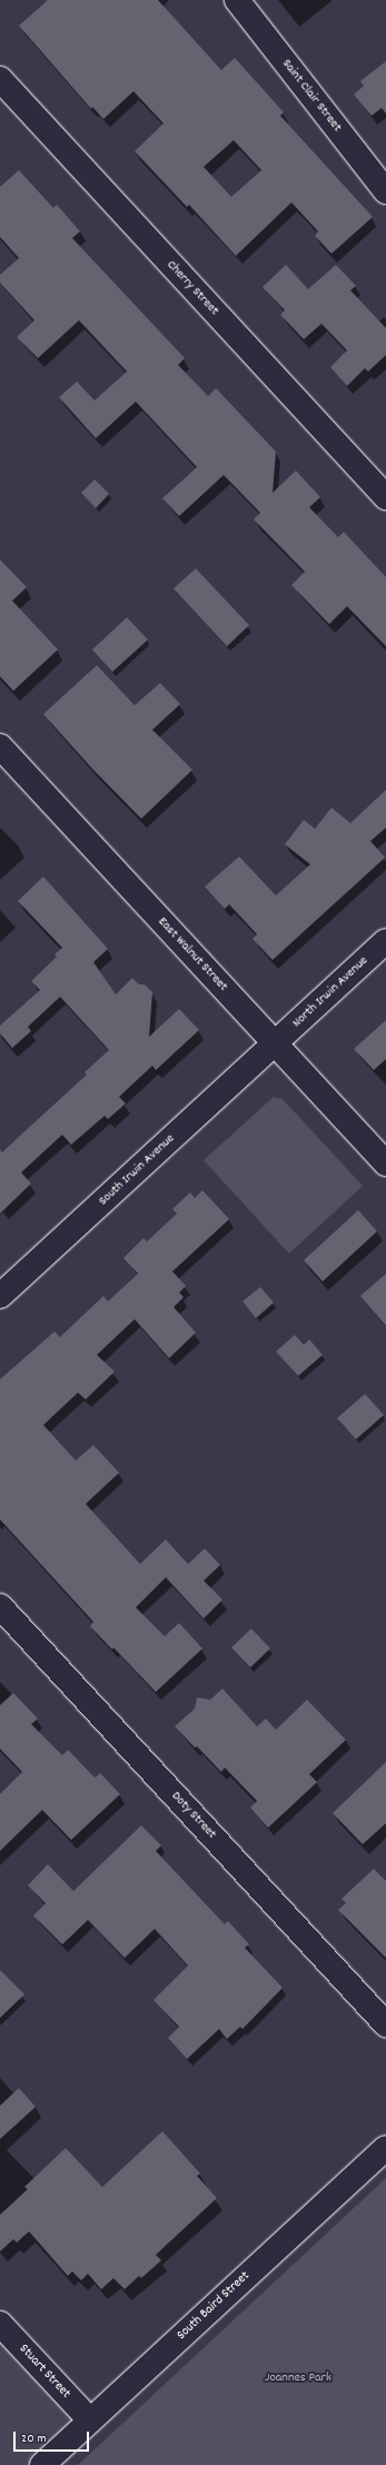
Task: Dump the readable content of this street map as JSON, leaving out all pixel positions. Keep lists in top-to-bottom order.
{
  "streets": {
    "street": [
      "Saint Clair Street",
      "Cherry Street",
      "East Walnut Street",
      "North Irwin Avenue",
      "South Irwin Avenue",
      "Doty Street",
      "South Baird Street",
      "Stuart Street"
    ]
  },
  "crossings": [
    ["East Walnut Street", "North Irwin Avenue"],
    ["East Walnut Street", "South Irwin Avenue"],
    ["North Irwin Avenue", "South Irwin Avenue"],
    ["South Baird Street", "Stuart Street"]
  ],
  "parks": ["Joannes Park"],
  "scale_bar": "20 m"
}
